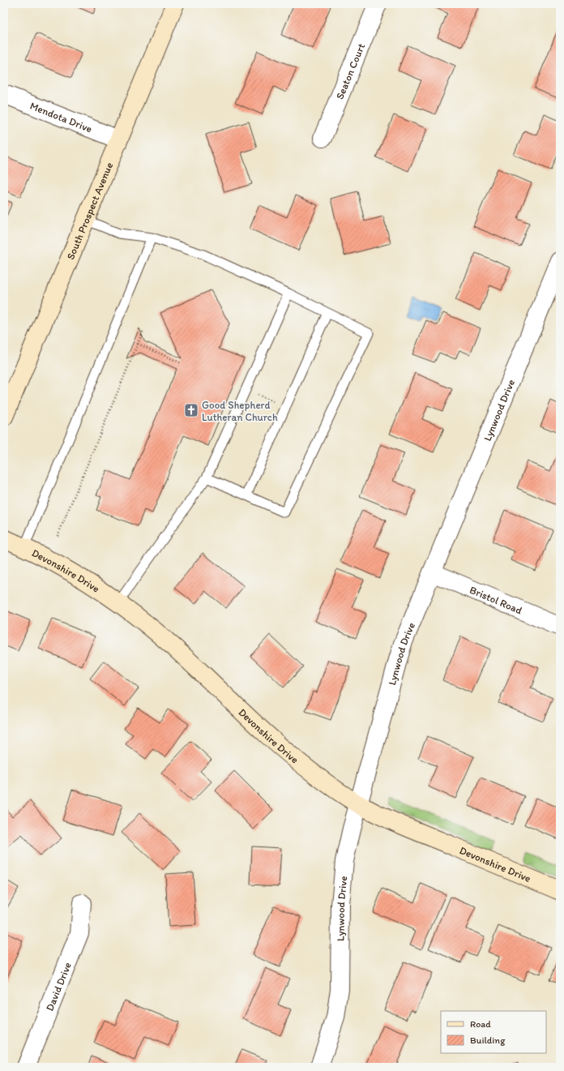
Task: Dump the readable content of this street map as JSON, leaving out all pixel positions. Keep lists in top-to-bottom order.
{
  "streets": {
    "street": [
      "Seaton Court",
      "Mendota Drive",
      "South Prospect Avenue",
      "Lynwood Drive",
      "Devonshire Drive",
      "Bristol Road",
      "David Drive"
    ]
  },
  "crossings": [
    ["Mendota Drive", "South Prospect Avenue"],
    ["Lynwood Drive", "Devonshire Drive"],
    ["Lynwood Drive", "Bristol Road"]
  ],
  "places": {
    "church": ["Good Shepherd Lutheran Church"]
  },
  "legend": ["Road", "Building"]
}
